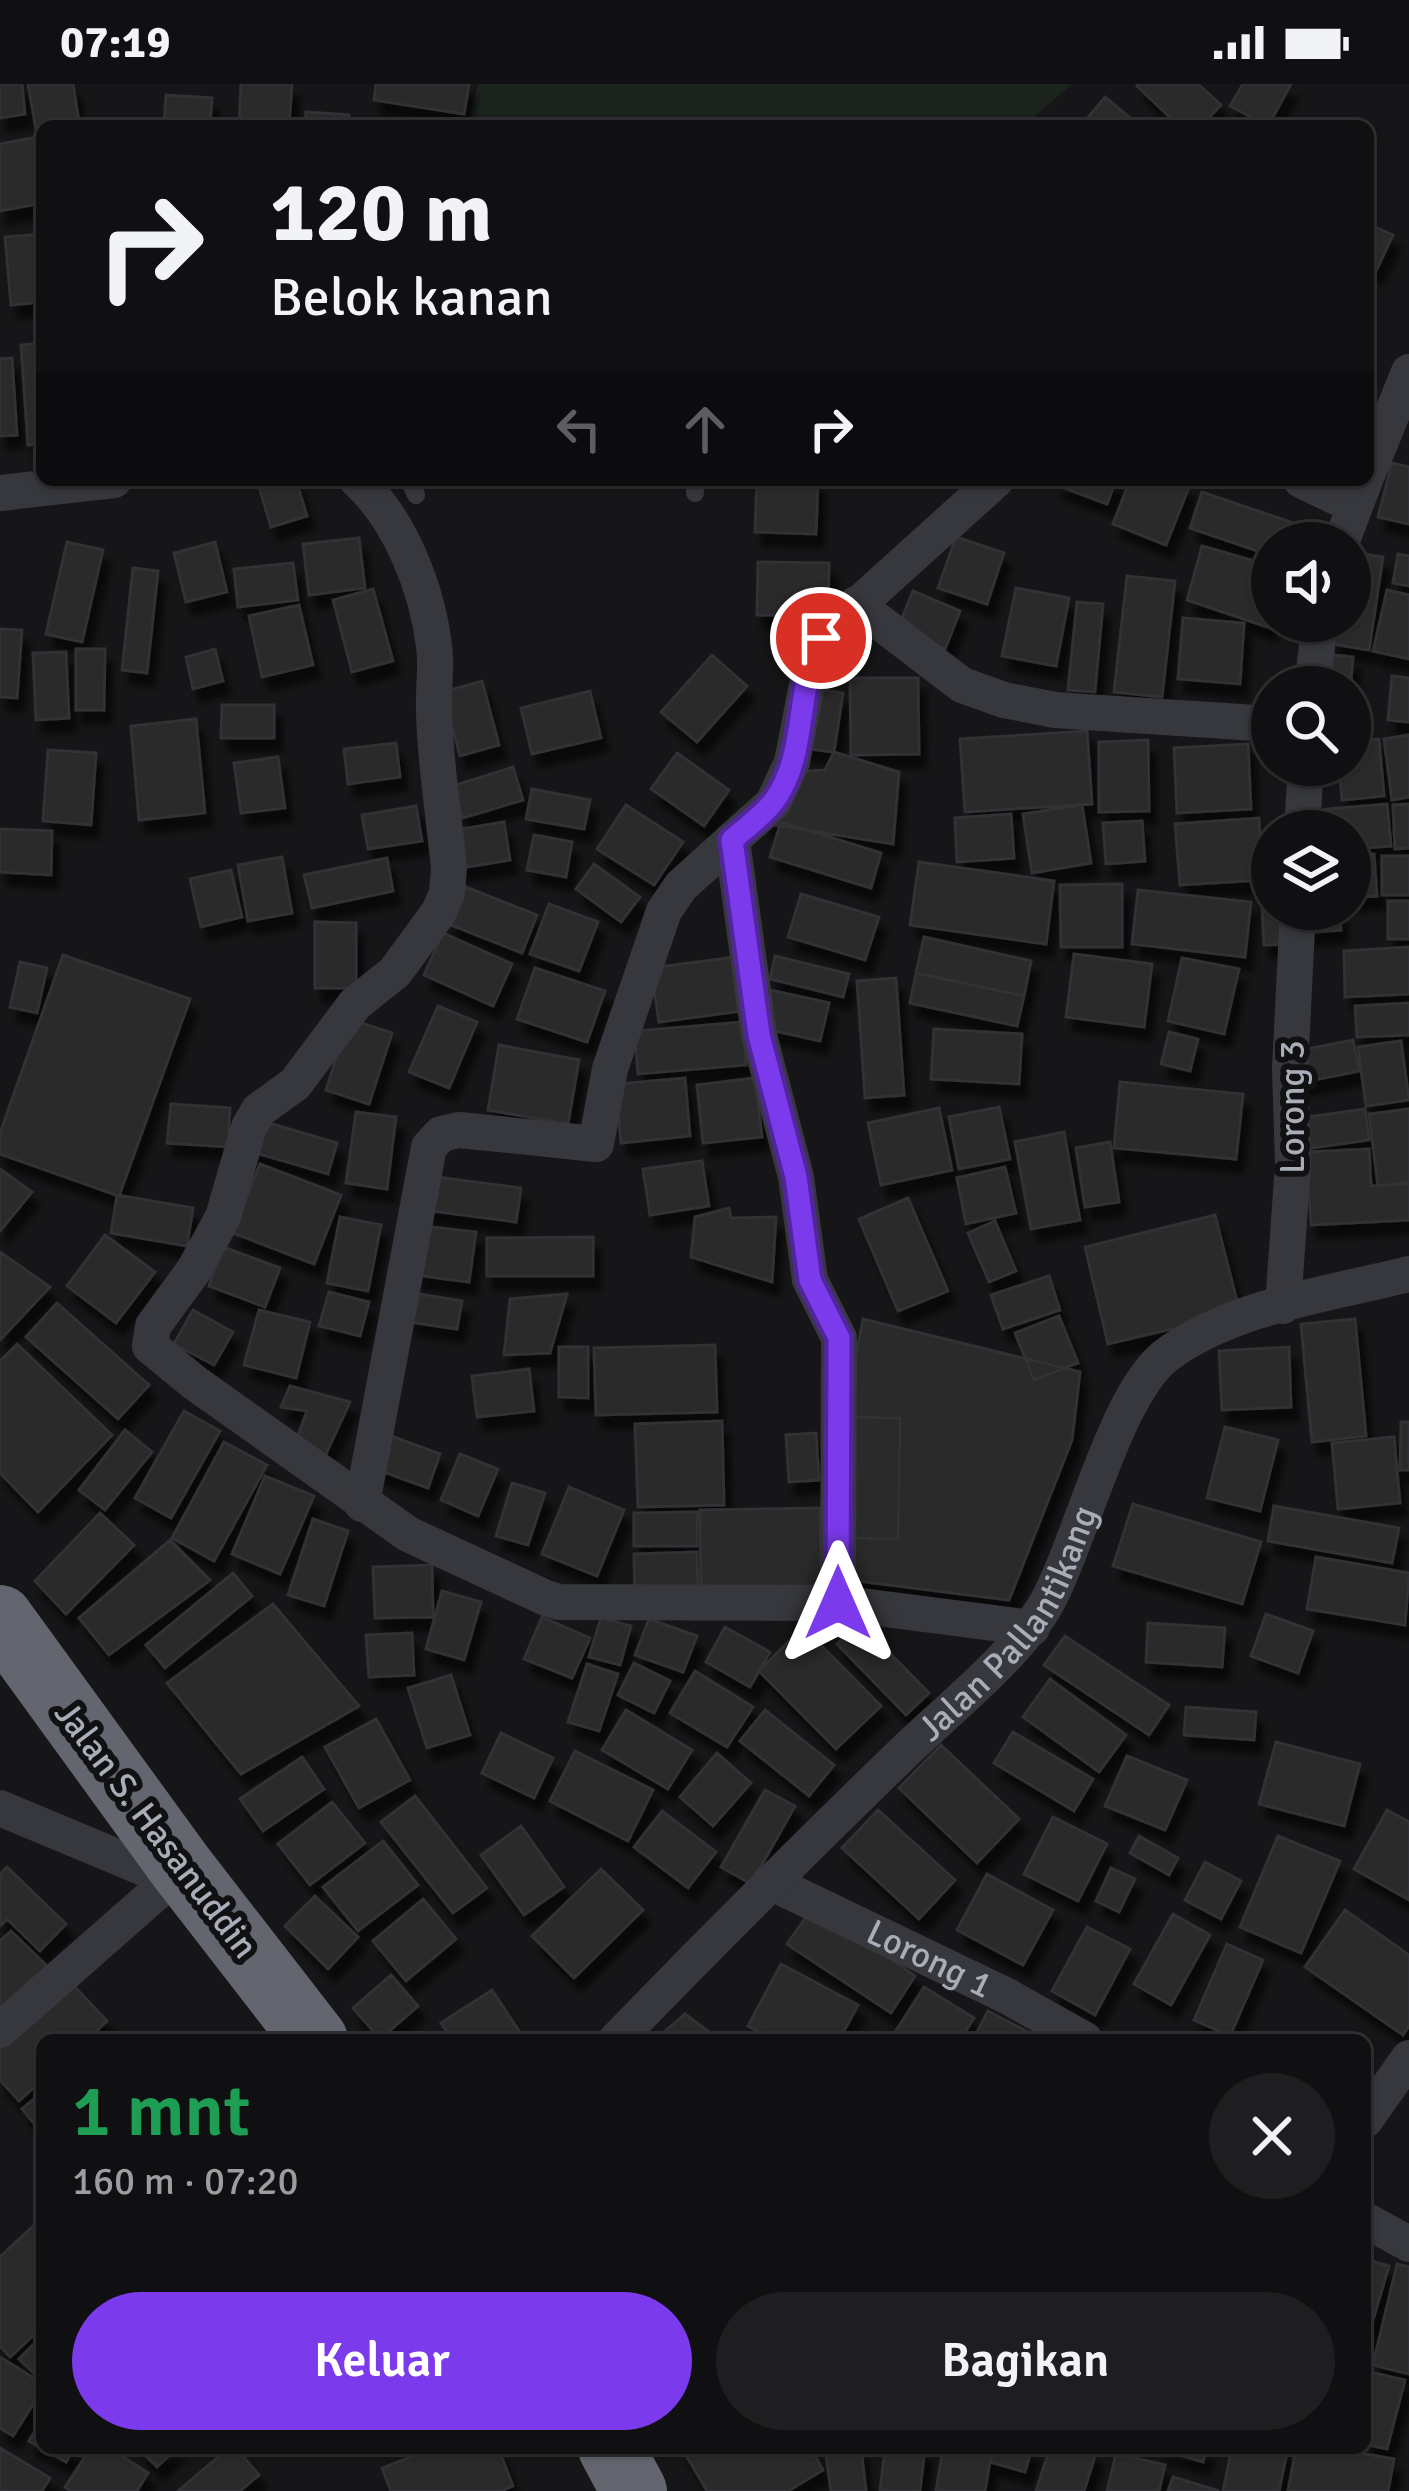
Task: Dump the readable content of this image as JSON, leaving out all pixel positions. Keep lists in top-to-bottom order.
{
  "streets": {
    "highway": ["Jalan S. Hasanuddin"],
    "street": ["Lorong 3", "Jalan Pallantikang", "Lorong 1"]
  },
  "crossings": [
    ["Lorong 3", "Jalan Pallantikang"],
    ["Jalan Pallantikang", "Lorong 1"]
  ],
  "page": {
    "status": "07:19",
    "turn": ["120 m", "Belok kanan"],
    "heading": ["1 mnt", "160 m · 07:20"],
    "buttons": ["Keluar", "Bagikan"]
  }
}
